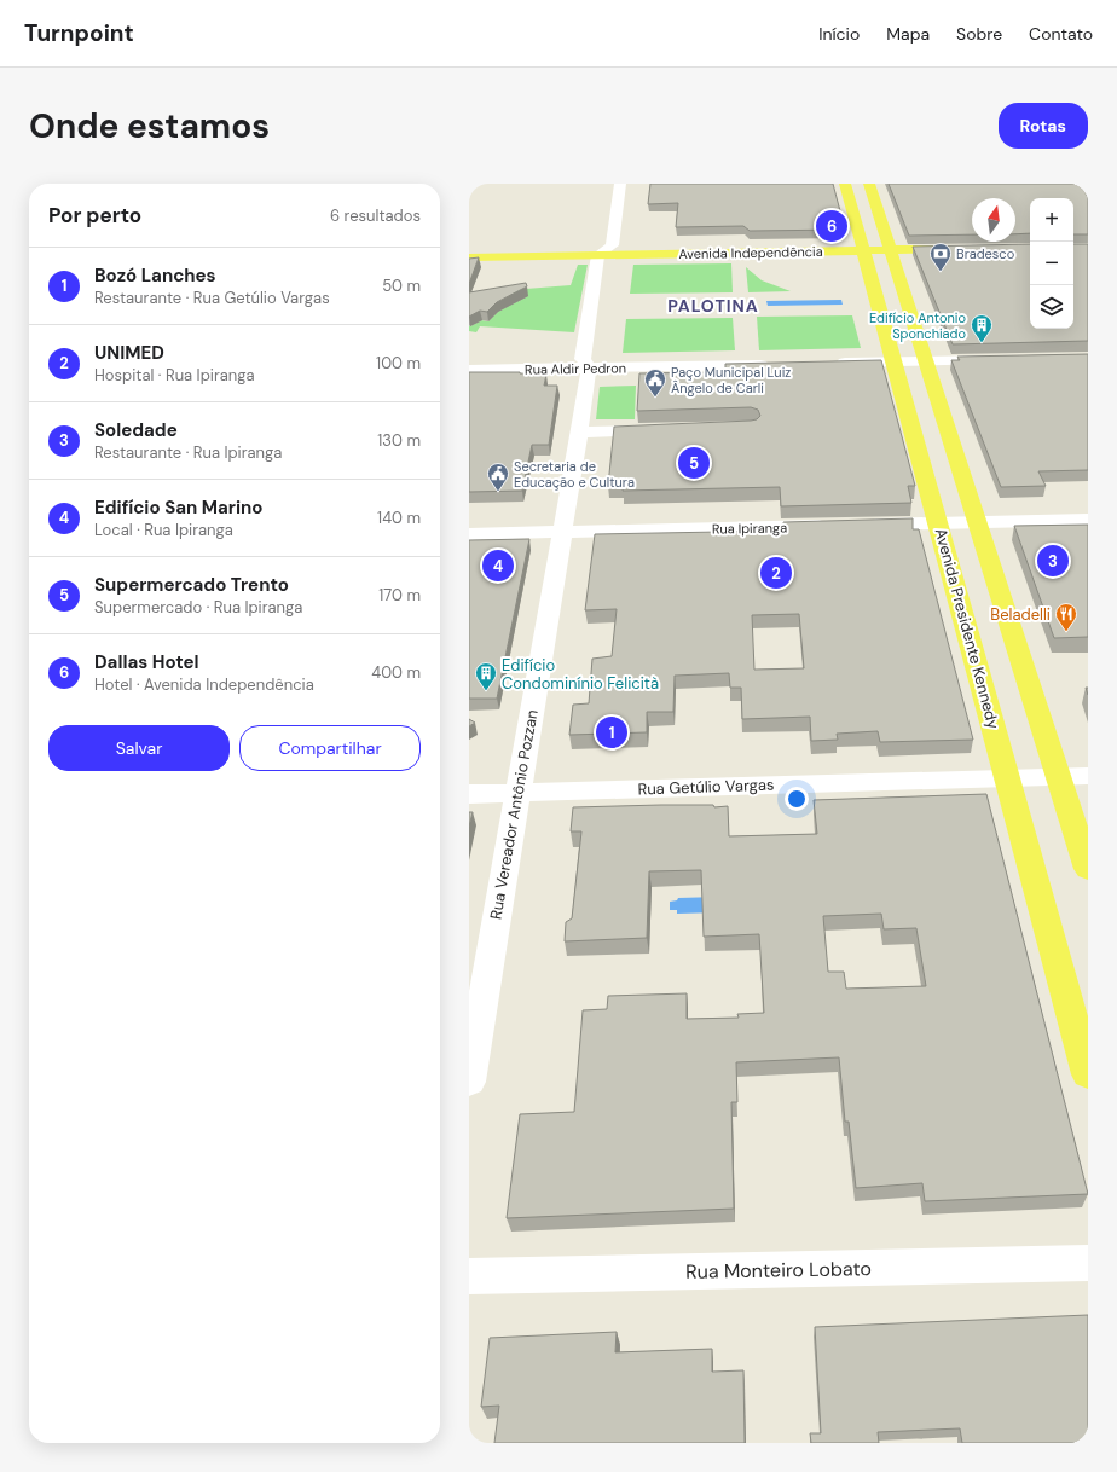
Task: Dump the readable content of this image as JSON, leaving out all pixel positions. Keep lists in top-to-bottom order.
{
  "streets": {
    "main road": ["Avenida Independência", "Avenida Presidente Kennedy"],
    "street": [
      "Rua Aldir Pedron",
      "Rua Ipiranga",
      "Rua Getúlio Vargas",
      "Rua Vereador Antônio Pozzan",
      "Rua Monteiro Lobato"
    ]
  },
  "crossings": [
    ["Avenida Independência", "Avenida Presidente Kennedy"],
    ["Avenida Independência", "Rua Vereador Antônio Pozzan"],
    ["Rua Aldir Pedron", "Rua Vereador Antônio Pozzan"],
    ["Rua Ipiranga", "Avenida Presidente Kennedy"],
    ["Rua Ipiranga", "Rua Vereador Antônio Pozzan"],
    ["Avenida Presidente Kennedy", "Rua Getúlio Vargas"],
    ["Rua Getúlio Vargas", "Rua Vereador Antônio Pozzan"]
  ],
  "districts": ["PALOTINA"],
  "places": {
    "bank": ["Bradesco"],
    "building": ["Edifício Antonio Sponchiado", "Edifício Condominínio Felicità"],
    "public building": ["Paço Municipal Luiz Ângelo de Carli", "Secretaria de Educação e Cultura"],
    "restaurant": ["Beladelli"]
  },
  "north": "top",
  "page": {
    "header": "Turnpoint",
    "nav": [
      "Início",
      "Mapa",
      "Sobre",
      "Contato"
    ],
    "buttons": [
      "Rotas",
      ["Salvar", "Compartilhar"]
    ],
    "title": "Onde estamos",
    "heading": ["Por perto", "6 resultados"],
    "map_buttons": ["+", "−"],
    "pins": [
      "6",
      "5",
      "3",
      "4",
      "2",
      "1"
    ],
    "list": [
      {
        "mark": "1",
        "name": "Bozó Lanches",
        "note": "Restaurante · Rua Getúlio Vargas",
        "value": "50 m"
      },
      {
        "mark": "2",
        "name": "UNIMED",
        "note": "Hospital · Rua Ipiranga",
        "value": "100 m"
      },
      {
        "mark": "3",
        "name": "Soledade",
        "note": "Restaurante · Rua Ipiranga",
        "value": "130 m"
      },
      {
        "mark": "4",
        "name": "Edifício San Marino",
        "note": "Local · Rua Ipiranga",
        "value": "140 m"
      },
      {
        "mark": "5",
        "name": "Supermercado Trento",
        "note": "Supermercado · Rua Ipiranga",
        "value": "170 m"
      },
      {
        "mark": "6",
        "name": "Dallas Hotel",
        "note": "Hotel · Avenida Independência",
        "value": "400 m"
      }
    ]
  }
}
